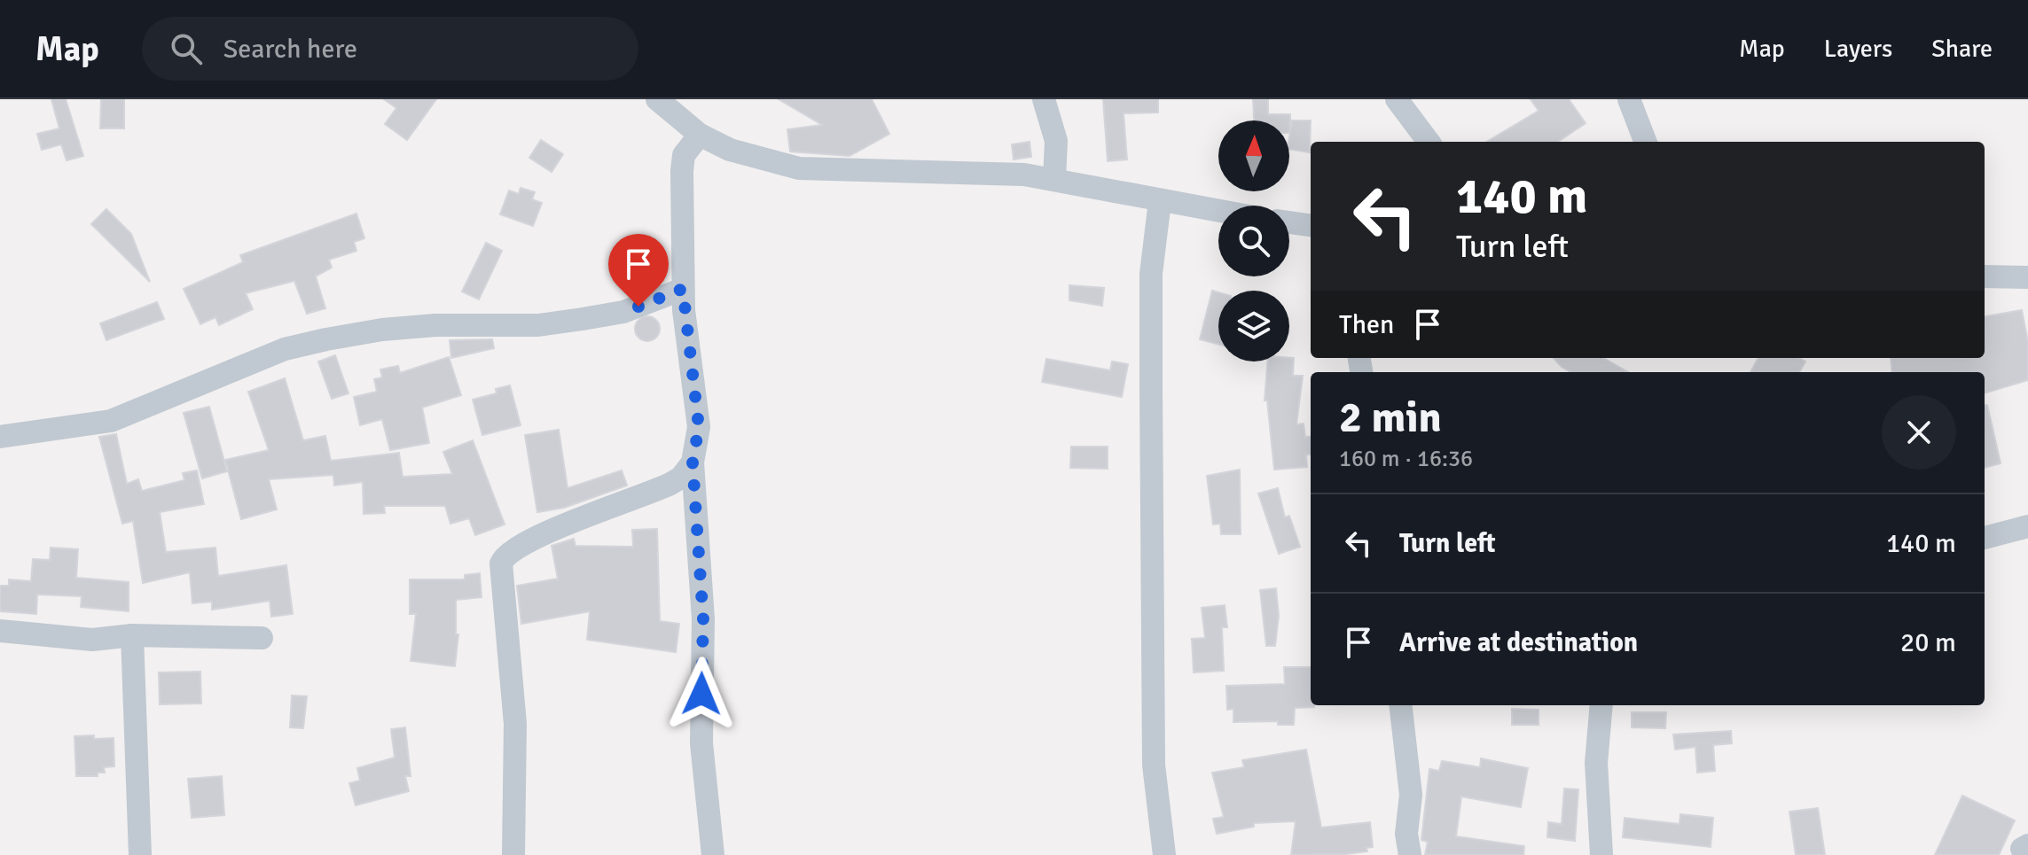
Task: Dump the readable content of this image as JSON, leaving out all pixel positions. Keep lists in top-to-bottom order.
{
  "north": "top",
  "page": {
    "header": "Map",
    "search": "Search here",
    "nav": ["Map", "Layers", "Share"],
    "turn": ["140 m", "Turn left"],
    "then": "Then",
    "heading": ["2 min", "160 m · 16:36"],
    "list": [
      {
        "name": "Turn left",
        "value": "140 m"
      },
      {
        "name": "Arrive at destination",
        "value": "20 m"
      }
    ]
  }
}
